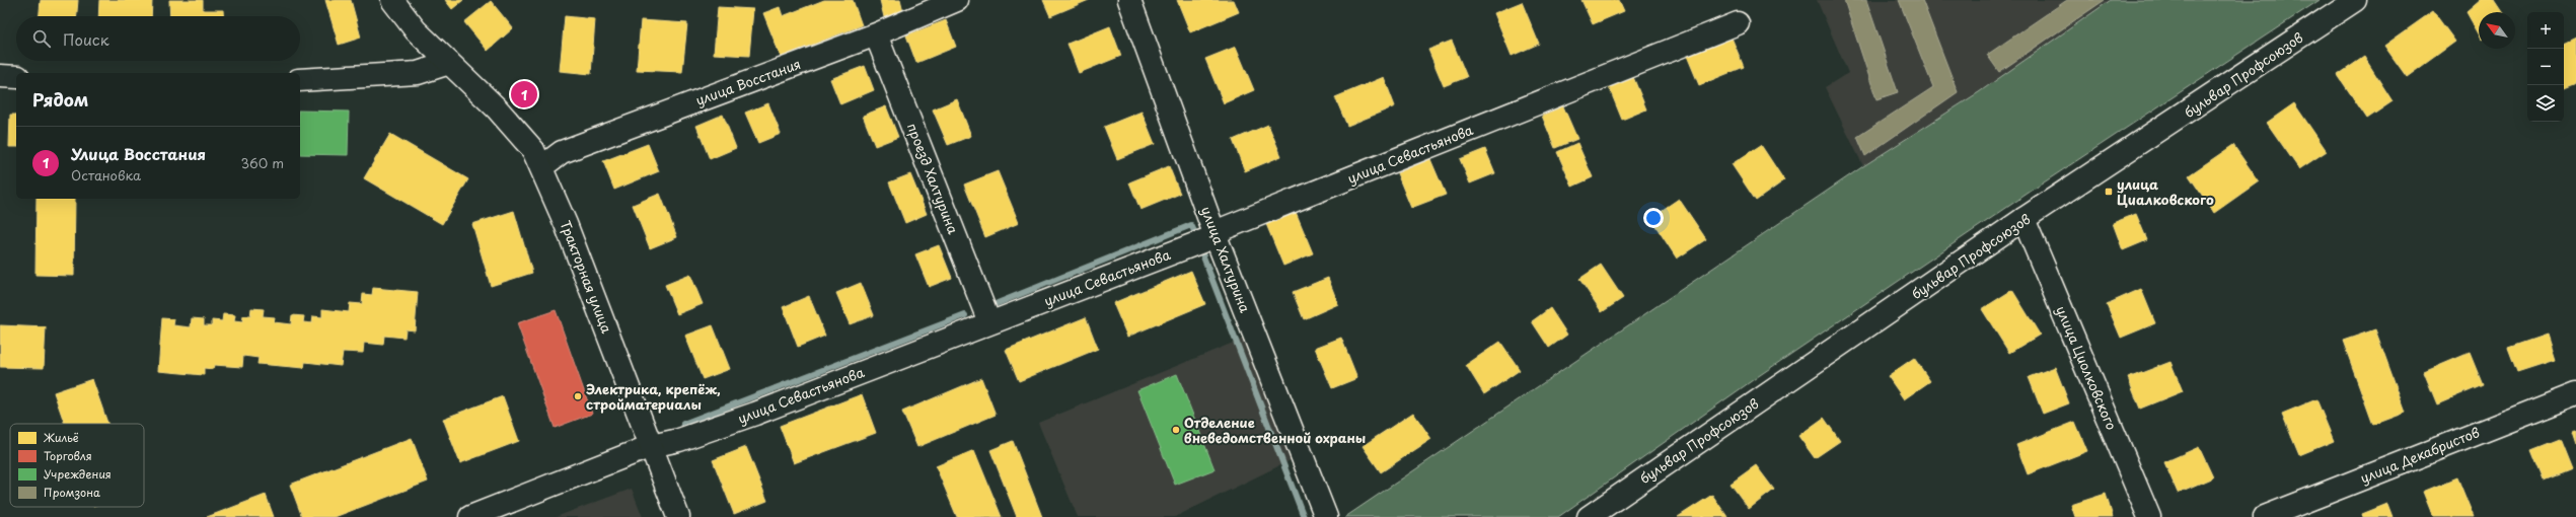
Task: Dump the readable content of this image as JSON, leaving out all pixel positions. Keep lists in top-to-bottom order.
{
  "streets": {
    "street": [
      "бульвар Профсоюзов",
      "улица Восстания",
      "улица Севастьянова",
      "проезд Халтурина",
      "улица Халтурина",
      "Тракторная улица",
      "улица Циолковского",
      "улица Декабристов"
    ]
  },
  "crossings": [
    ["бульвар Профсоюзов", "улица Циолковского"],
    ["улица Восстания", "проезд Халтурина"],
    ["улица Восстания", "Тракторная улица"],
    ["улица Севастьянова", "проезд Халтурина"],
    ["улица Севастьянова", "улица Халтурина"],
    ["улица Севастьянова", "Тракторная улица"]
  ],
  "places": {
    "transit": ["улица Циалковского"],
    "other": ["Электрика, крепёж, стройматериалы", "Отделение вневедомственной охраны"]
  },
  "legend": [
    "Жильё",
    "Торговля",
    "Учреждения",
    "Промзона"
  ],
  "north": "top left",
  "page": {
    "map_buttons": ["+", "−"],
    "search": "Поиск",
    "heading": "Рядом",
    "pins": "1",
    "list": [
      {
        "mark": "1",
        "name": "Улица Восстания",
        "note": "Остановка",
        "value": "360 m"
      }
    ]
  }
}
